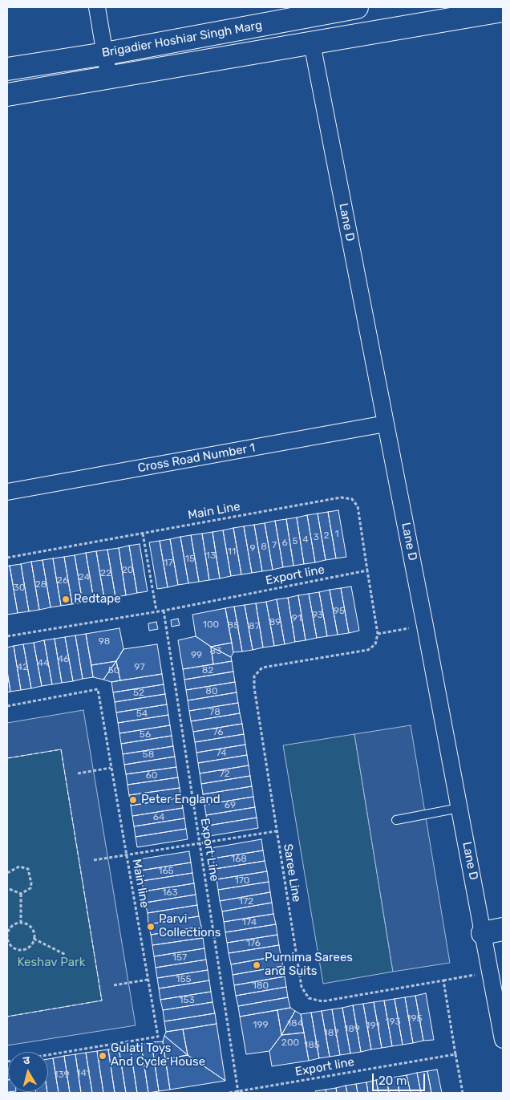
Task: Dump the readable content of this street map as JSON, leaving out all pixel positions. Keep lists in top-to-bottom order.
{
  "streets": {
    "street": ["Brigadier Hoshiar Singh Marg", "Lane D", "Cross Road Number 1"],
    "path": [
      "Main Line",
      "Export line",
      "Export Line",
      "Saree Line",
      "Main line"
    ]
  },
  "crossings": [
    ["Lane D", "Cross Road Number 1"],
    ["Lane D", "Saree Line"],
    ["Main Line", "Export line"],
    ["Export line", "Export Line"]
  ],
  "parks": ["Keshav Park"],
  "places": [
    "Redtape",
    "Peter England",
    "Parvi Collections",
    "Purnima Sarees and Suits",
    "Gulati Toys And Cycle House"
  ],
  "house_numbers": [
    "1",
    "2",
    "3",
    "4",
    "5",
    "6",
    "7",
    "8",
    "9",
    "11",
    "13",
    "15",
    "17",
    "20",
    "22",
    "24",
    "26",
    "28",
    "30",
    "95",
    "93",
    "91",
    "89",
    "100",
    "85",
    "87",
    "98",
    "83",
    "99",
    "46",
    "44",
    "42",
    "97",
    "50",
    "82",
    "80",
    "52",
    "78",
    "54",
    "76",
    "56",
    "74",
    "58",
    "72",
    "60",
    "69",
    "64",
    "168",
    "165",
    "170",
    "163",
    "172",
    "174",
    "176",
    "157",
    "155",
    "180",
    "153",
    "195",
    "193",
    "184",
    "199",
    "191",
    "189",
    "187",
    "200",
    "185",
    "141",
    "139"
  ],
  "scale_bar": "20 m",
  "north": "top"
}
